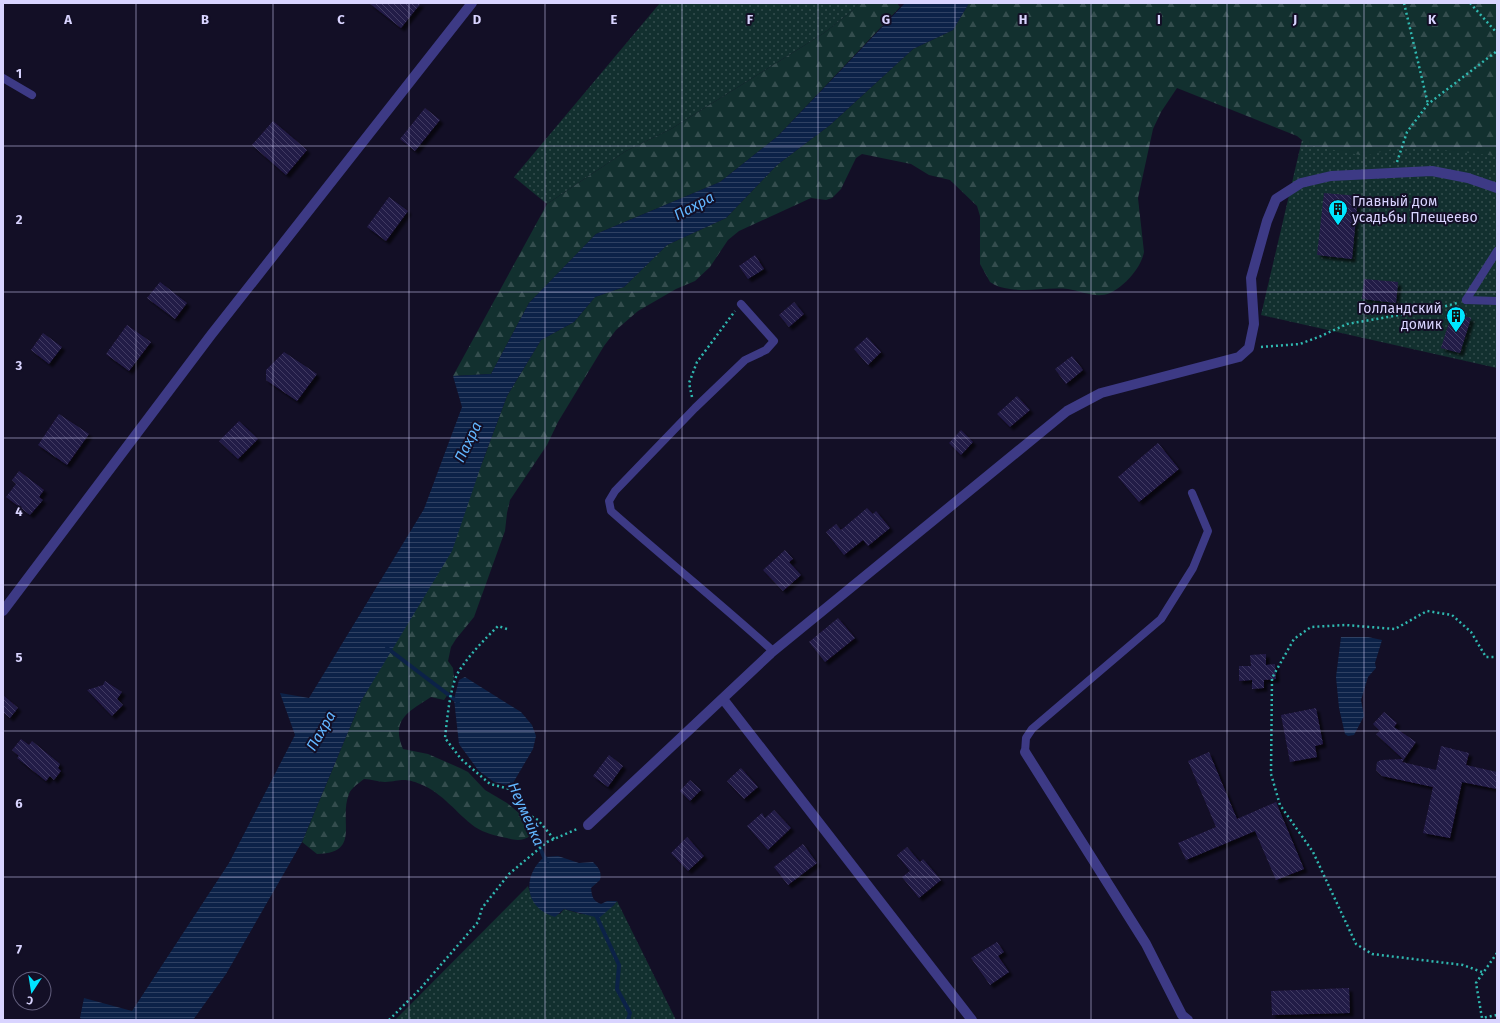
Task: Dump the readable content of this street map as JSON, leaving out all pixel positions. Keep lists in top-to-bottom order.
{
  "water": ["Пахра", "Неумейка"],
  "places": {
    "building": ["Главный дом усадьбы Плещеево", "Голландский домик"]
  },
  "north": "bottom",
  "grid": {
    "columns": [
      "A",
      "B",
      "C",
      "D",
      "E",
      "F",
      "G",
      "H",
      "I",
      "J",
      "K"
    ],
    "rows": [
      "1",
      "2",
      "3",
      "4",
      "5",
      "6",
      "7"
    ]
  }
}
